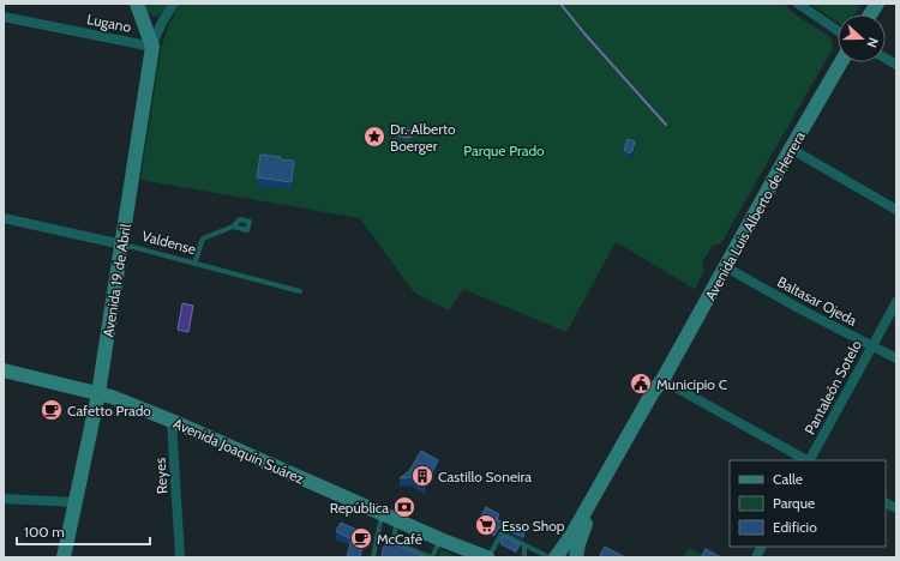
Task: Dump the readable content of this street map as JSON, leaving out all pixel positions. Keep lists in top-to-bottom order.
{
  "streets": {
    "street": [
      "Lugano",
      "Avenida Luis Alberto de Herrera",
      "Valdense",
      "Avenida 19 de Abril",
      "Baltasar Ojeda",
      "Pantaleón Sotelo",
      "Avenida Joaquín Suárez",
      "Reyes"
    ]
  },
  "crossings": [
    ["Lugano", "Avenida 19 de Abril"],
    ["Avenida Luis Alberto de Herrera", "Baltasar Ojeda"],
    ["Valdense", "Avenida 19 de Abril"],
    ["Avenida 19 de Abril", "Avenida Joaquín Suárez"],
    ["Baltasar Ojeda", "Pantaleón Sotelo"],
    ["Avenida Joaquín Suárez", "Reyes"]
  ],
  "parks": ["Parque Prado"],
  "places": {
    "place": ["Dr. Alberto Boerger"],
    "public building": ["Municipio C"],
    "cafe": ["Cafetto Prado", "McCafé"],
    "building": ["Castillo Soneira"],
    "bank": ["República"],
    "supermarket": ["Esso Shop"]
  },
  "legend": ["Calle", "Parque", "Edificio"],
  "scale_bar": "100 m",
  "north": "right"
}
